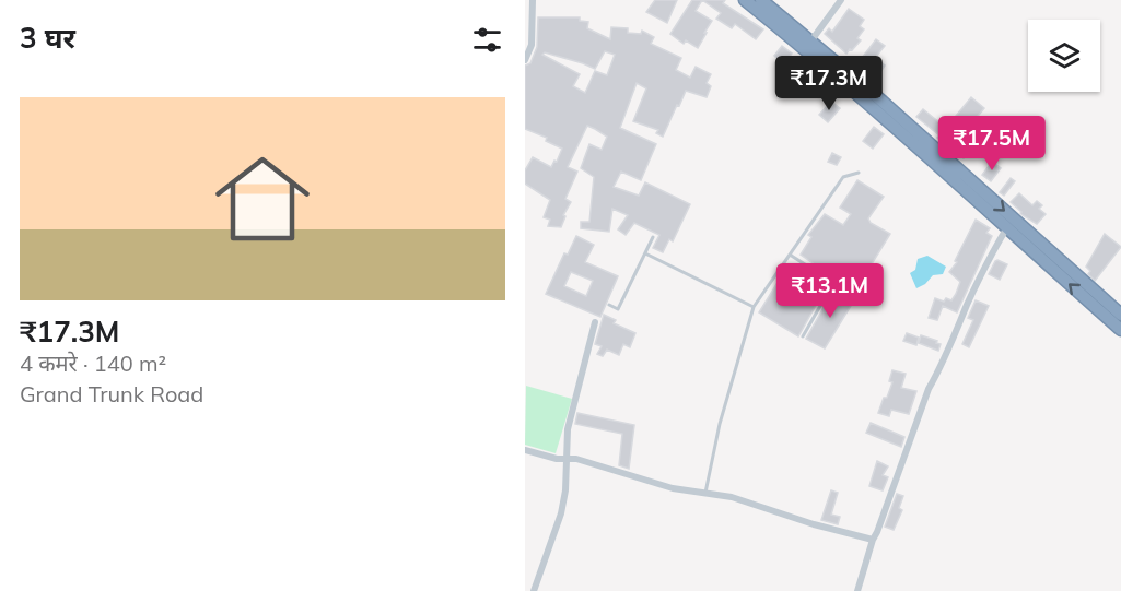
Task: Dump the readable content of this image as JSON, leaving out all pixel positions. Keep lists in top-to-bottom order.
{
  "page": {
    "heading": "3 घर",
    "price": ["₹17.3M", "₹17.5M", "₹13.1M"],
    "list": [
      {
        "name": "₹17.3M",
        "note": "4 कमरे · 140 m² · Grand Trunk Road"
      }
    ]
  }
}
